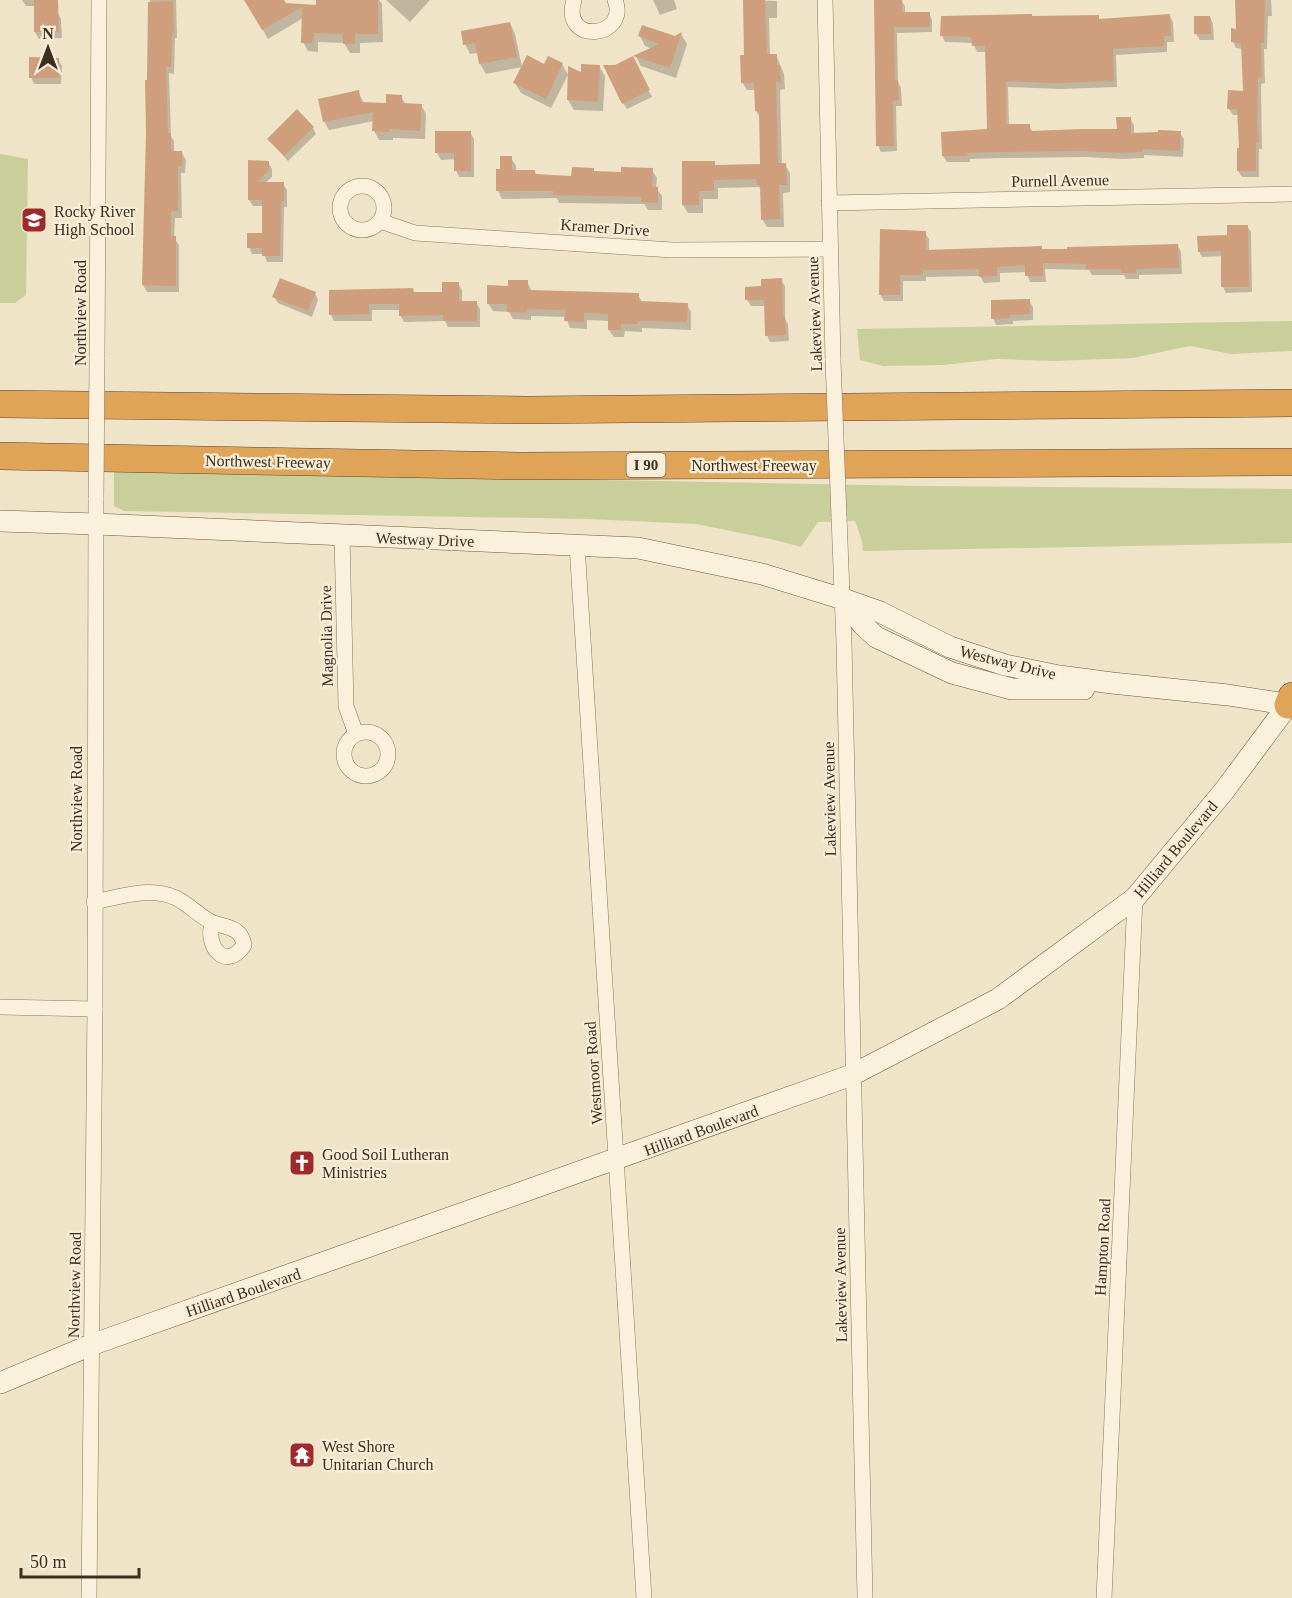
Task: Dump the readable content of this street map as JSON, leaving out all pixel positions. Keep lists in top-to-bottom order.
{
  "streets": {
    "highway": ["Northwest Freeway", "I 90"],
    "main road": ["Westway Drive", "Hilliard Boulevard"],
    "street": [
      "Purnell Avenue",
      "Kramer Drive",
      "Northview Road",
      "Lakeview Avenue",
      "Magnolia Drive",
      "Westmoor Road",
      "Hampton Road"
    ]
  },
  "crossings": [
    ["Purnell Avenue", "Lakeview Avenue"],
    ["Kramer Drive", "Lakeview Avenue"],
    ["Northview Road", "Westway Drive"],
    ["Northview Road", "Hilliard Boulevard"],
    ["Lakeview Avenue", "Westway Drive"],
    ["Lakeview Avenue", "Hilliard Boulevard"],
    ["Westway Drive", "Magnolia Drive"],
    ["Westway Drive", "Hilliard Boulevard"],
    ["Westway Drive", "Westmoor Road"],
    ["Hilliard Boulevard", "Westmoor Road"],
    ["Hilliard Boulevard", "Hampton Road"]
  ],
  "places": {
    "school or university": ["Rocky River High School"],
    "church": ["Good Soil Lutheran Ministries"],
    "temple": ["West Shore Unitarian Church"]
  },
  "scale_bar": "50 m",
  "north": "top"
}
